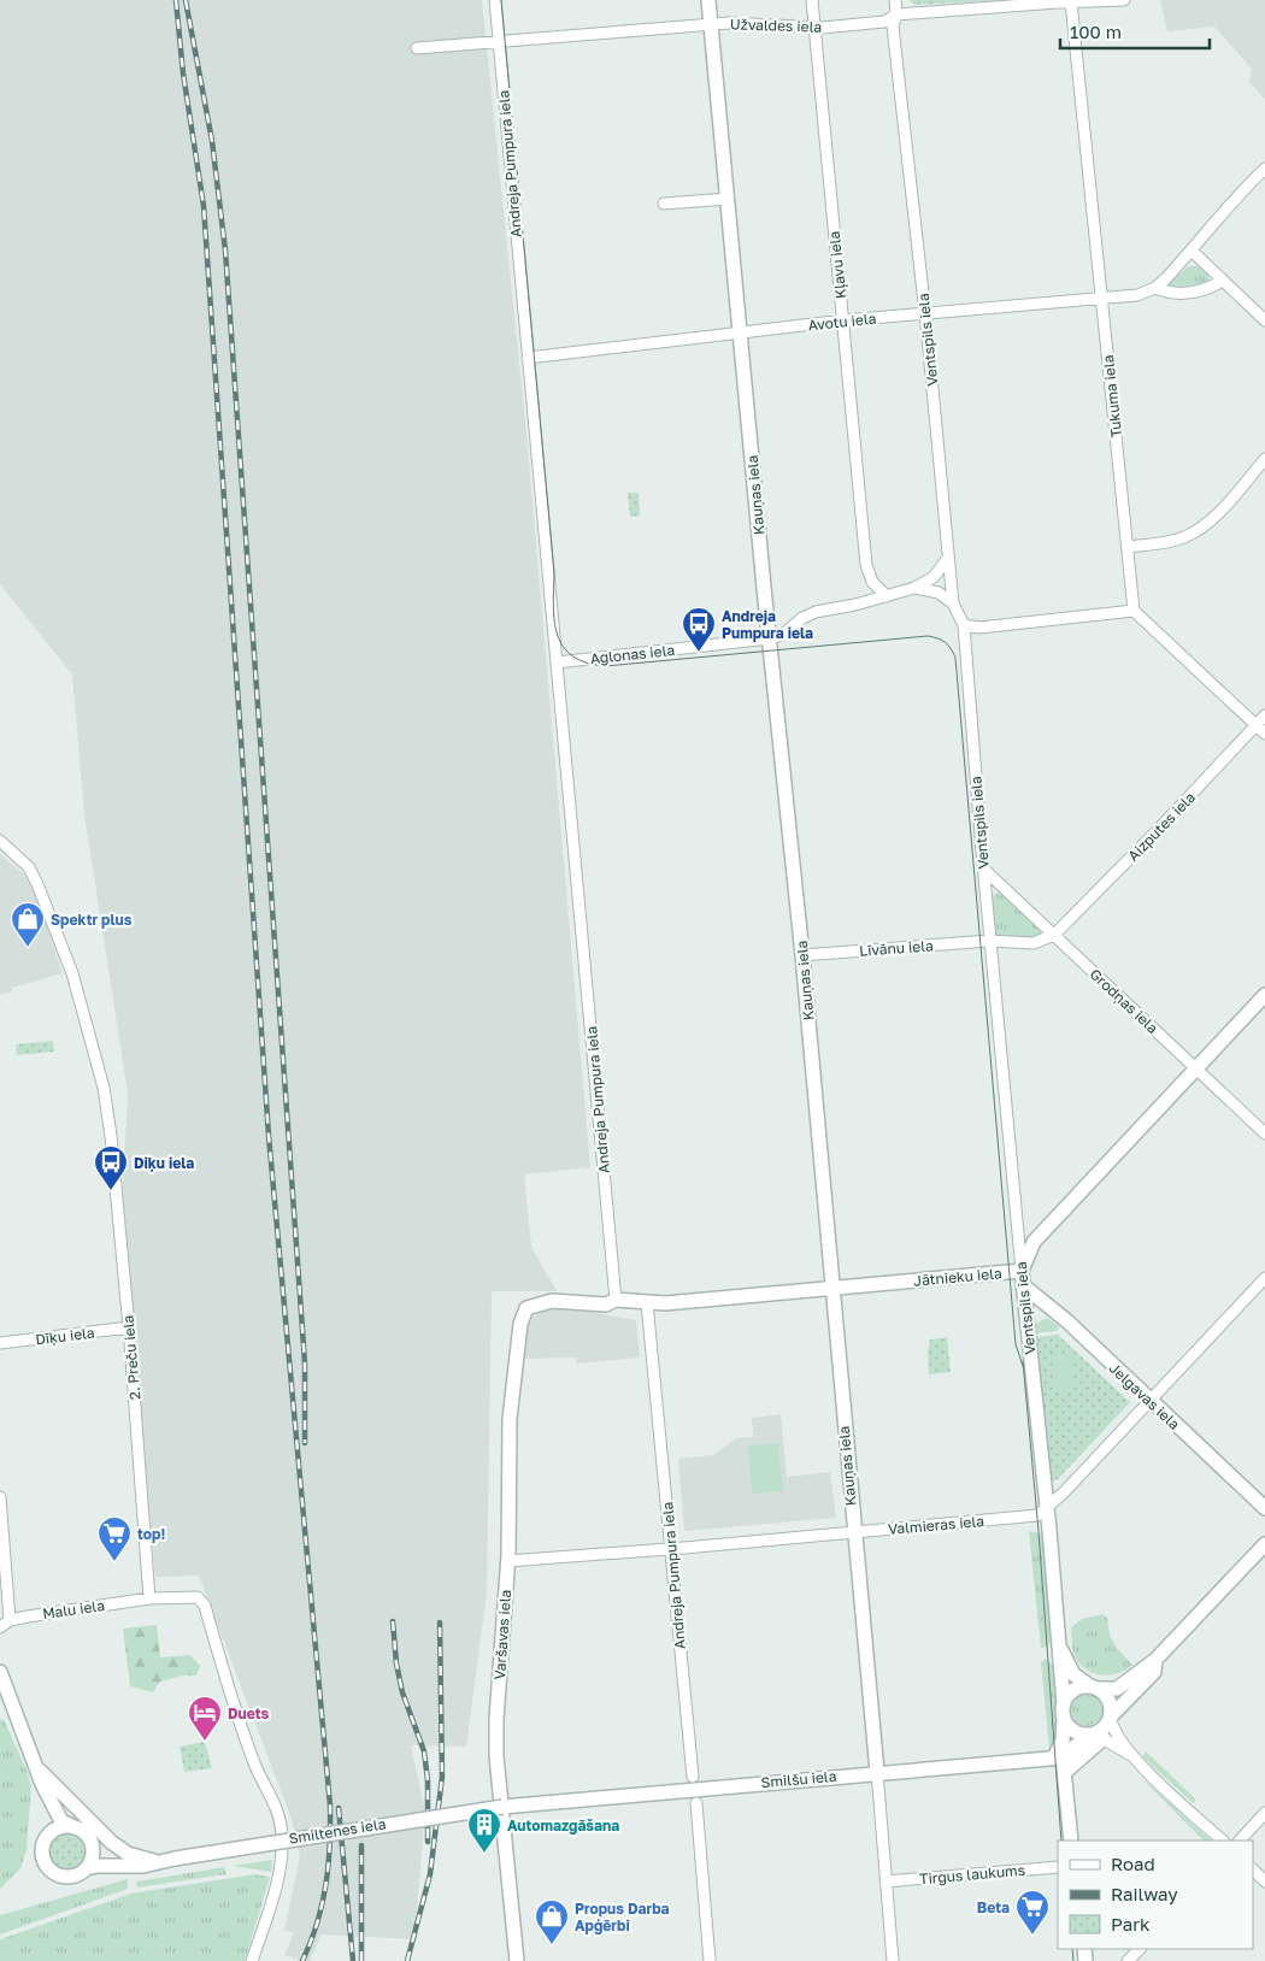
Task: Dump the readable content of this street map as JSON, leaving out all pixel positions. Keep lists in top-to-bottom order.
{
  "streets": {
    "street": [
      "Užvaldes iela",
      "Andreja Pumpura iela",
      "Kļavu iela",
      "Avotu iela",
      "Ventspils iela",
      "Tukuma iela",
      "Kauņas iela",
      "Aglonas iela",
      "Aizputes iela",
      "Līvānu iela",
      "Grodņas iela",
      "Jātnieku iela",
      "Dīķu iela",
      "2. Preču iela",
      "Jelgavas iela",
      "Valmieras iela",
      "Malu iela",
      "Varšavas iela",
      "Smilšu iela",
      "Smiltenes iela",
      "Tirgus laukums"
    ]
  },
  "crossings": [
    ["Užvaldes iela", "Andreja Pumpura iela"],
    ["Užvaldes iela", "Kļavu iela"],
    ["Užvaldes iela", "Ventspils iela"],
    ["Užvaldes iela", "Tukuma iela"],
    ["Užvaldes iela", "Kauņas iela"],
    ["Andreja Pumpura iela", "Avotu iela"],
    ["Andreja Pumpura iela", "Aglonas iela"],
    ["Andreja Pumpura iela", "Jātnieku iela"],
    ["Andreja Pumpura iela", "Valmieras iela"],
    ["Kļavu iela", "Avotu iela"],
    ["Kļavu iela", "Aglonas iela"],
    ["Avotu iela", "Ventspils iela"],
    ["Avotu iela", "Tukuma iela"],
    ["Avotu iela", "Kauņas iela"],
    ["Ventspils iela", "Aglonas iela"],
    ["Ventspils iela", "Līvānu iela"],
    ["Ventspils iela", "Grodņas iela"],
    ["Ventspils iela", "Jātnieku iela"],
    ["Ventspils iela", "Jelgavas iela"],
    ["Ventspils iela", "Valmieras iela"],
    ["Kauņas iela", "Aglonas iela"],
    ["Kauņas iela", "Līvānu iela"],
    ["Kauņas iela", "Jātnieku iela"],
    ["Kauņas iela", "Valmieras iela"],
    ["Kauņas iela", "Smilšu iela"],
    ["Kauņas iela", "Tirgus laukums"],
    ["Aizputes iela", "Līvānu iela"],
    ["Aizputes iela", "Grodņas iela"],
    ["Līvānu iela", "Grodņas iela"],
    ["Grodņas iela", "Jātnieku iela"],
    ["Jātnieku iela", "Jelgavas iela"],
    ["Jātnieku iela", "Varšavas iela"],
    ["Dīķu iela", "2. Preču iela"],
    ["2. Preču iela", "Malu iela"],
    ["Jelgavas iela", "Valmieras iela"],
    ["Valmieras iela", "Varšavas iela"],
    ["Varšavas iela", "Smilšu iela"],
    ["Varšavas iela", "Smiltenes iela"],
    ["Smilšu iela", "Smiltenes iela"]
  ],
  "places": {
    "bus stop": ["Andreja Pumpura iela", "Diķu iela"],
    "shop": ["Spektr plus", "Propus Darba Apģērbi"],
    "supermarket": ["top!", "Beta"],
    "hotel": ["Duets"],
    "building": ["Automazgāšana"]
  },
  "legend": ["Road", "Railway", "Park"],
  "scale_bar": "100 m"
}
